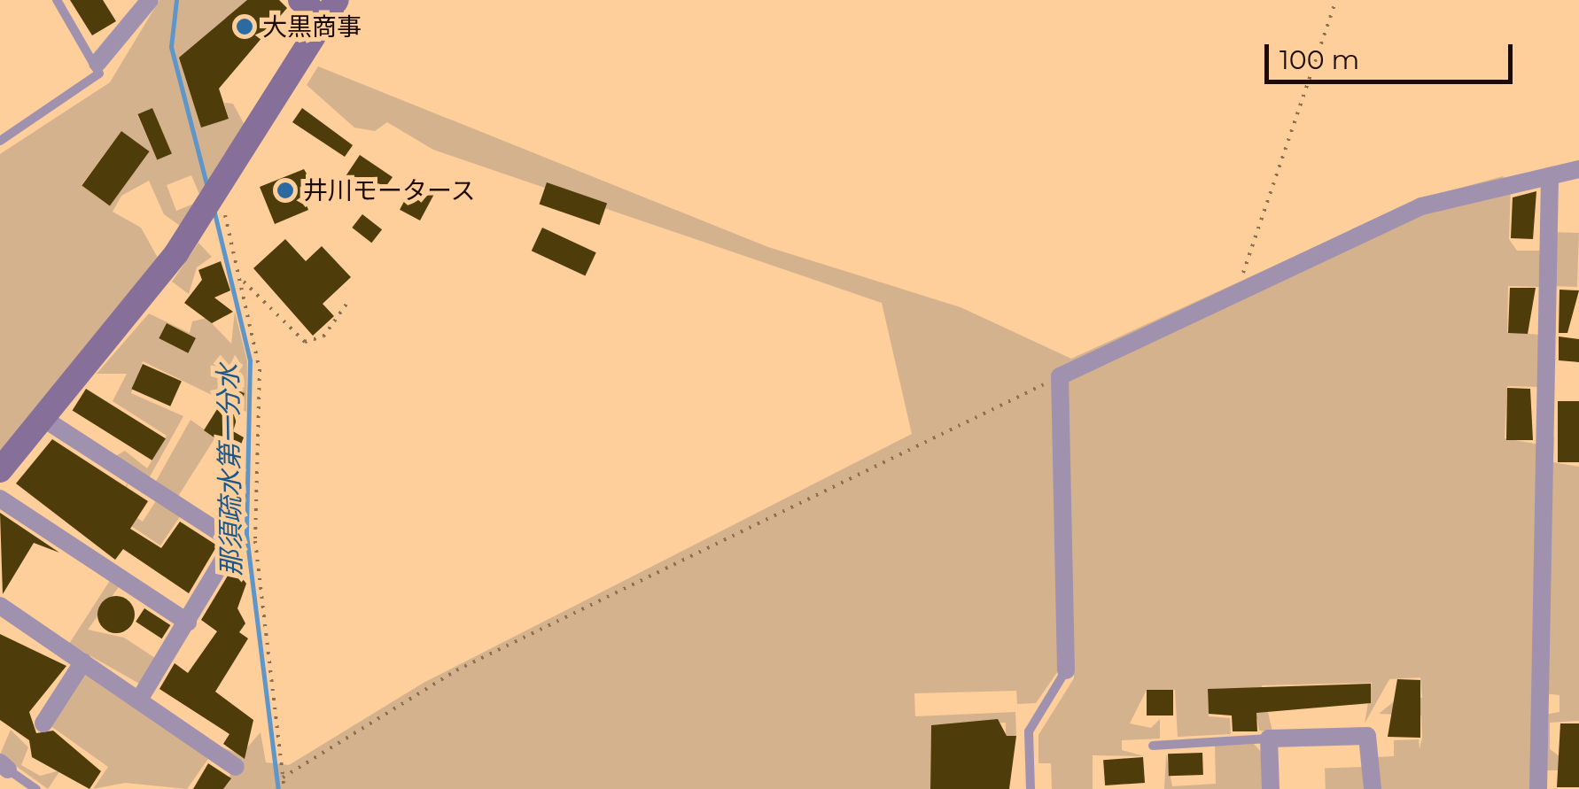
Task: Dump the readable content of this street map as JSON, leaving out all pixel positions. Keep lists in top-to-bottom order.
{
  "water": ["那須疏水第一分水"],
  "places": ["大黒商事", "井川モータース"],
  "scale_bar": "100 m"
}
